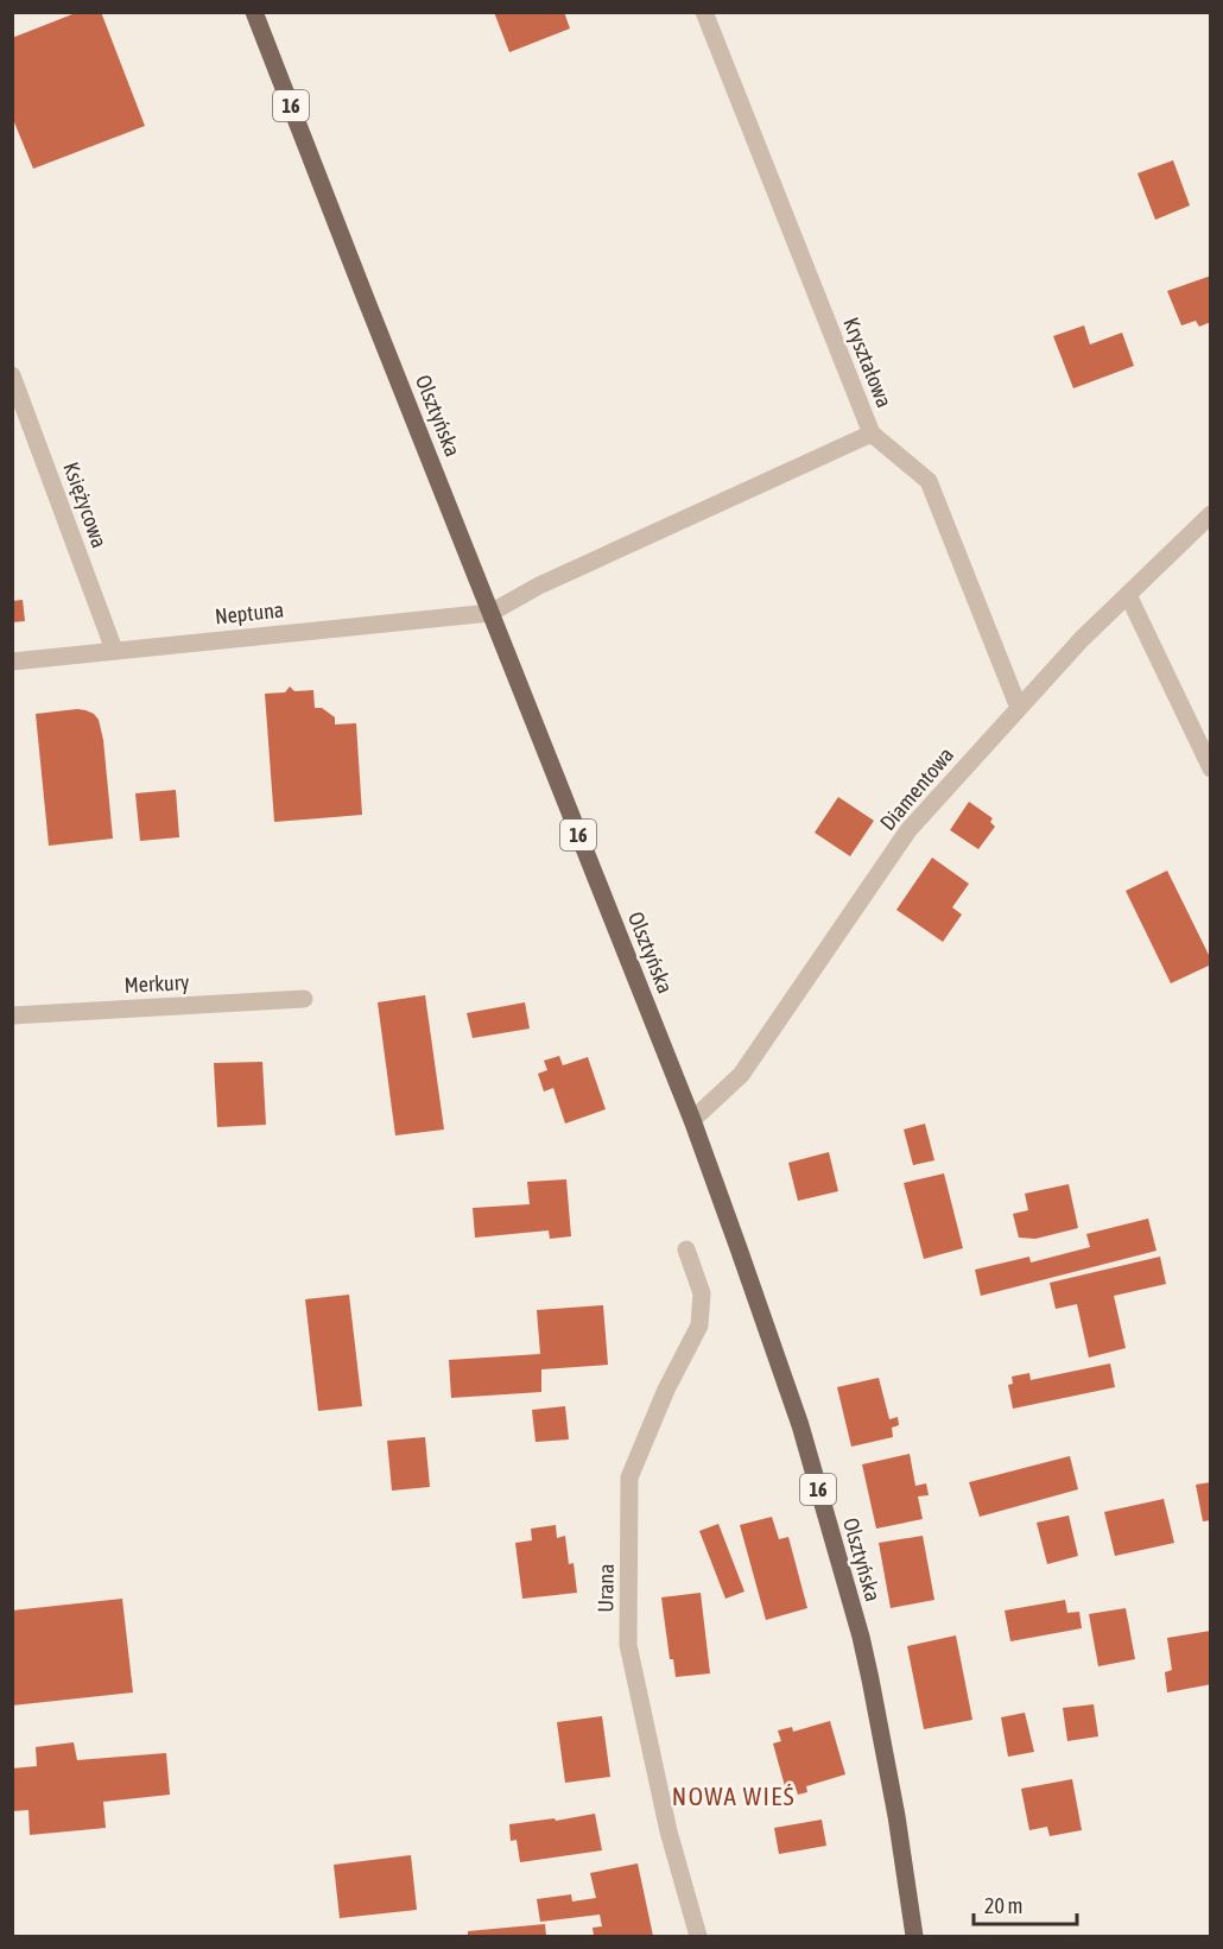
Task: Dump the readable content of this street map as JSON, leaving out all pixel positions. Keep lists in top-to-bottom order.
{
  "streets": {
    "main road": ["16", "Olsztyńska"],
    "street": [
      "Kryształowa",
      "Księżycowa",
      "Neptuna",
      "Diamentowa",
      "Merkury",
      "Urana"
    ]
  },
  "crossings": [
    ["Kryształowa", "Diamentowa"],
    ["Olsztyńska", "Neptuna"],
    ["Olsztyńska", "Diamentowa"],
    ["Księżycowa", "Neptuna"]
  ],
  "districts": ["NOWA WIEŚ"],
  "scale_bar": "20 m"
}
